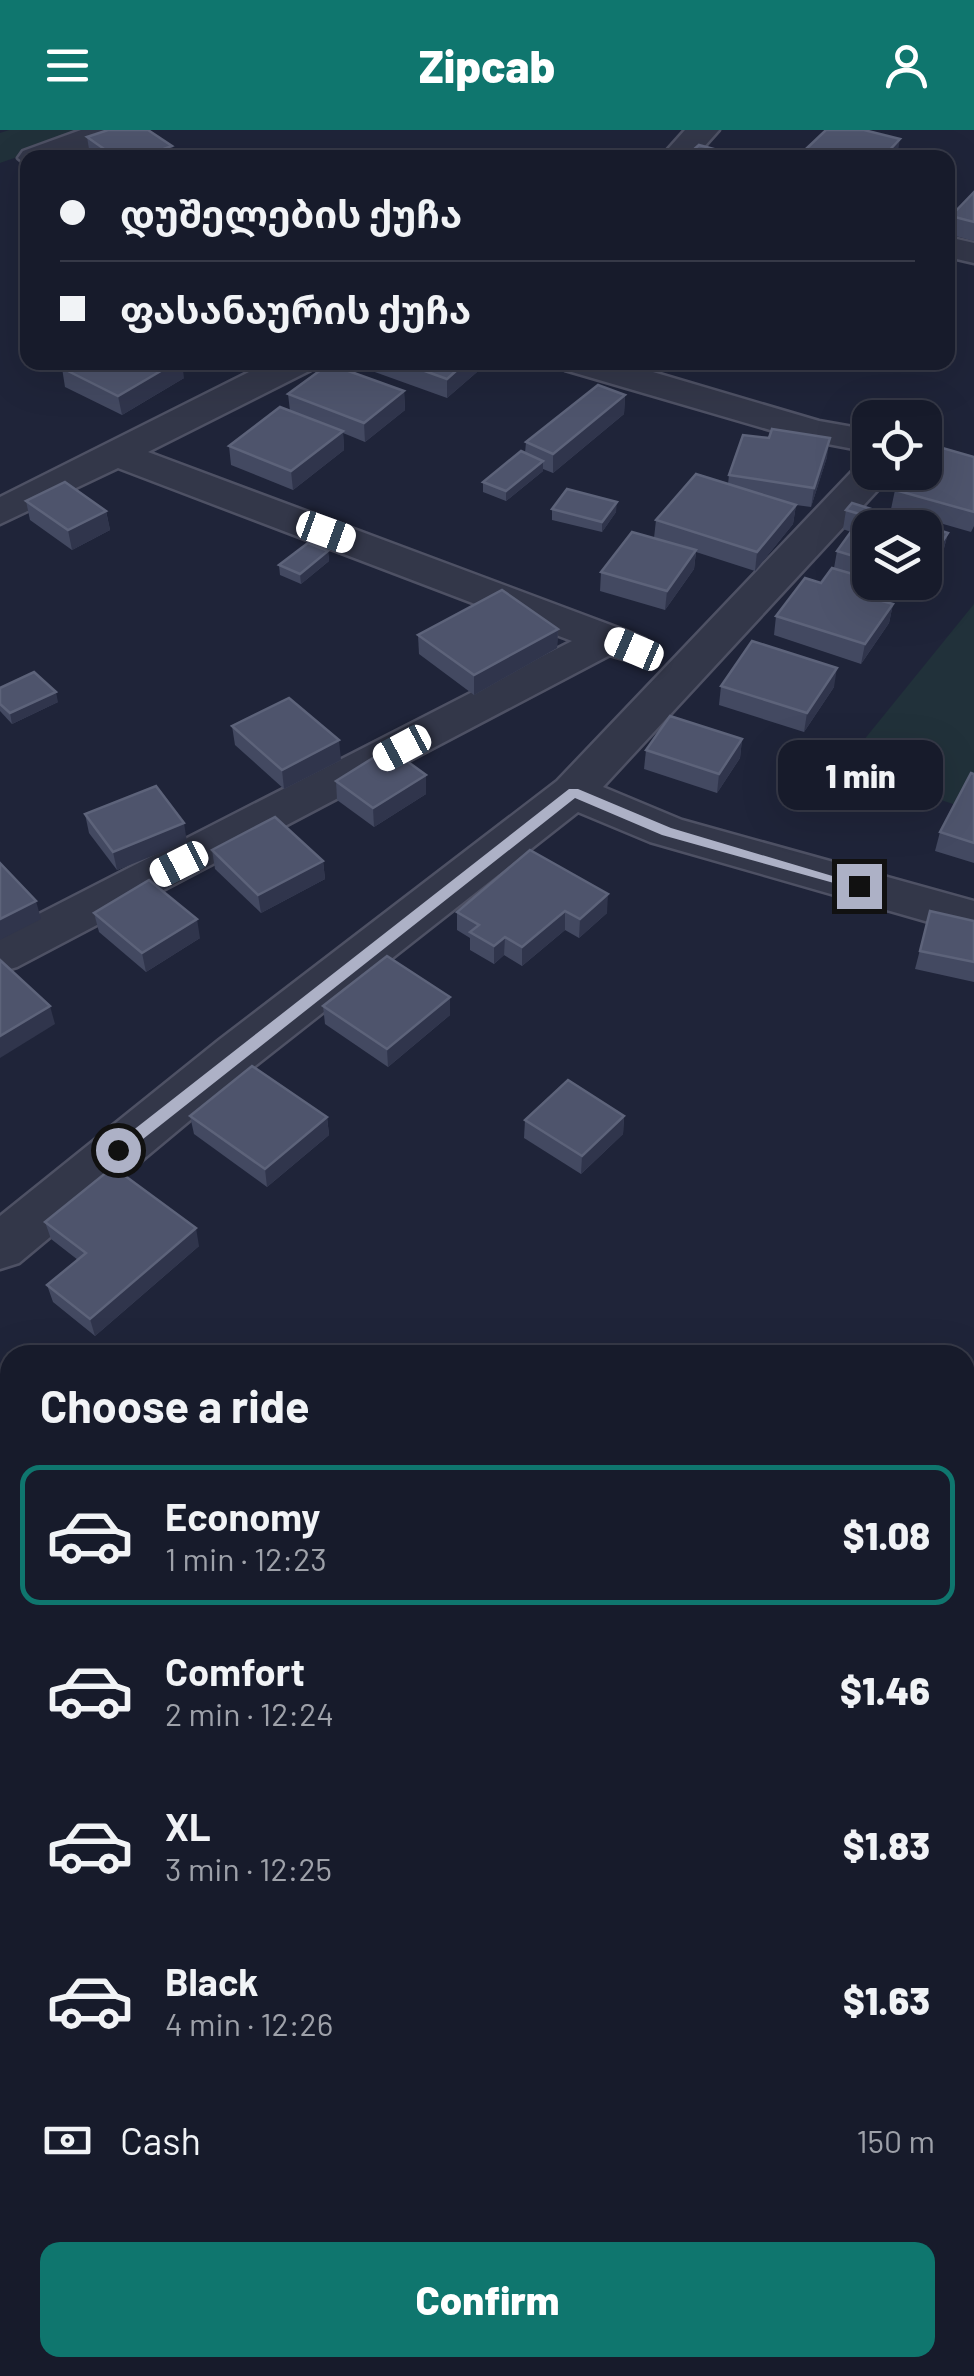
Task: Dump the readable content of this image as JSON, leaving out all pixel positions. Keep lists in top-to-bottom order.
{
  "page": {
    "header": "Zipcab",
    "banner": ["დუშელების ქუჩა", "ფასანაურის ქუჩა"],
    "bubble": "1 min",
    "heading": "Choose a ride",
    "list": [
      {
        "name": "Economy",
        "note": "1 min · 12:23",
        "value": "$1.08"
      },
      {
        "name": "Comfort",
        "note": "2 min · 12:24",
        "value": "$1.46"
      },
      {
        "name": "XL",
        "note": "3 min · 12:25",
        "value": "$1.83"
      },
      {
        "name": "Black",
        "note": "4 min · 12:26",
        "value": "$1.63"
      }
    ],
    "pay": ["Cash", "150 m"],
    "buttons": "Confirm"
  }
}
